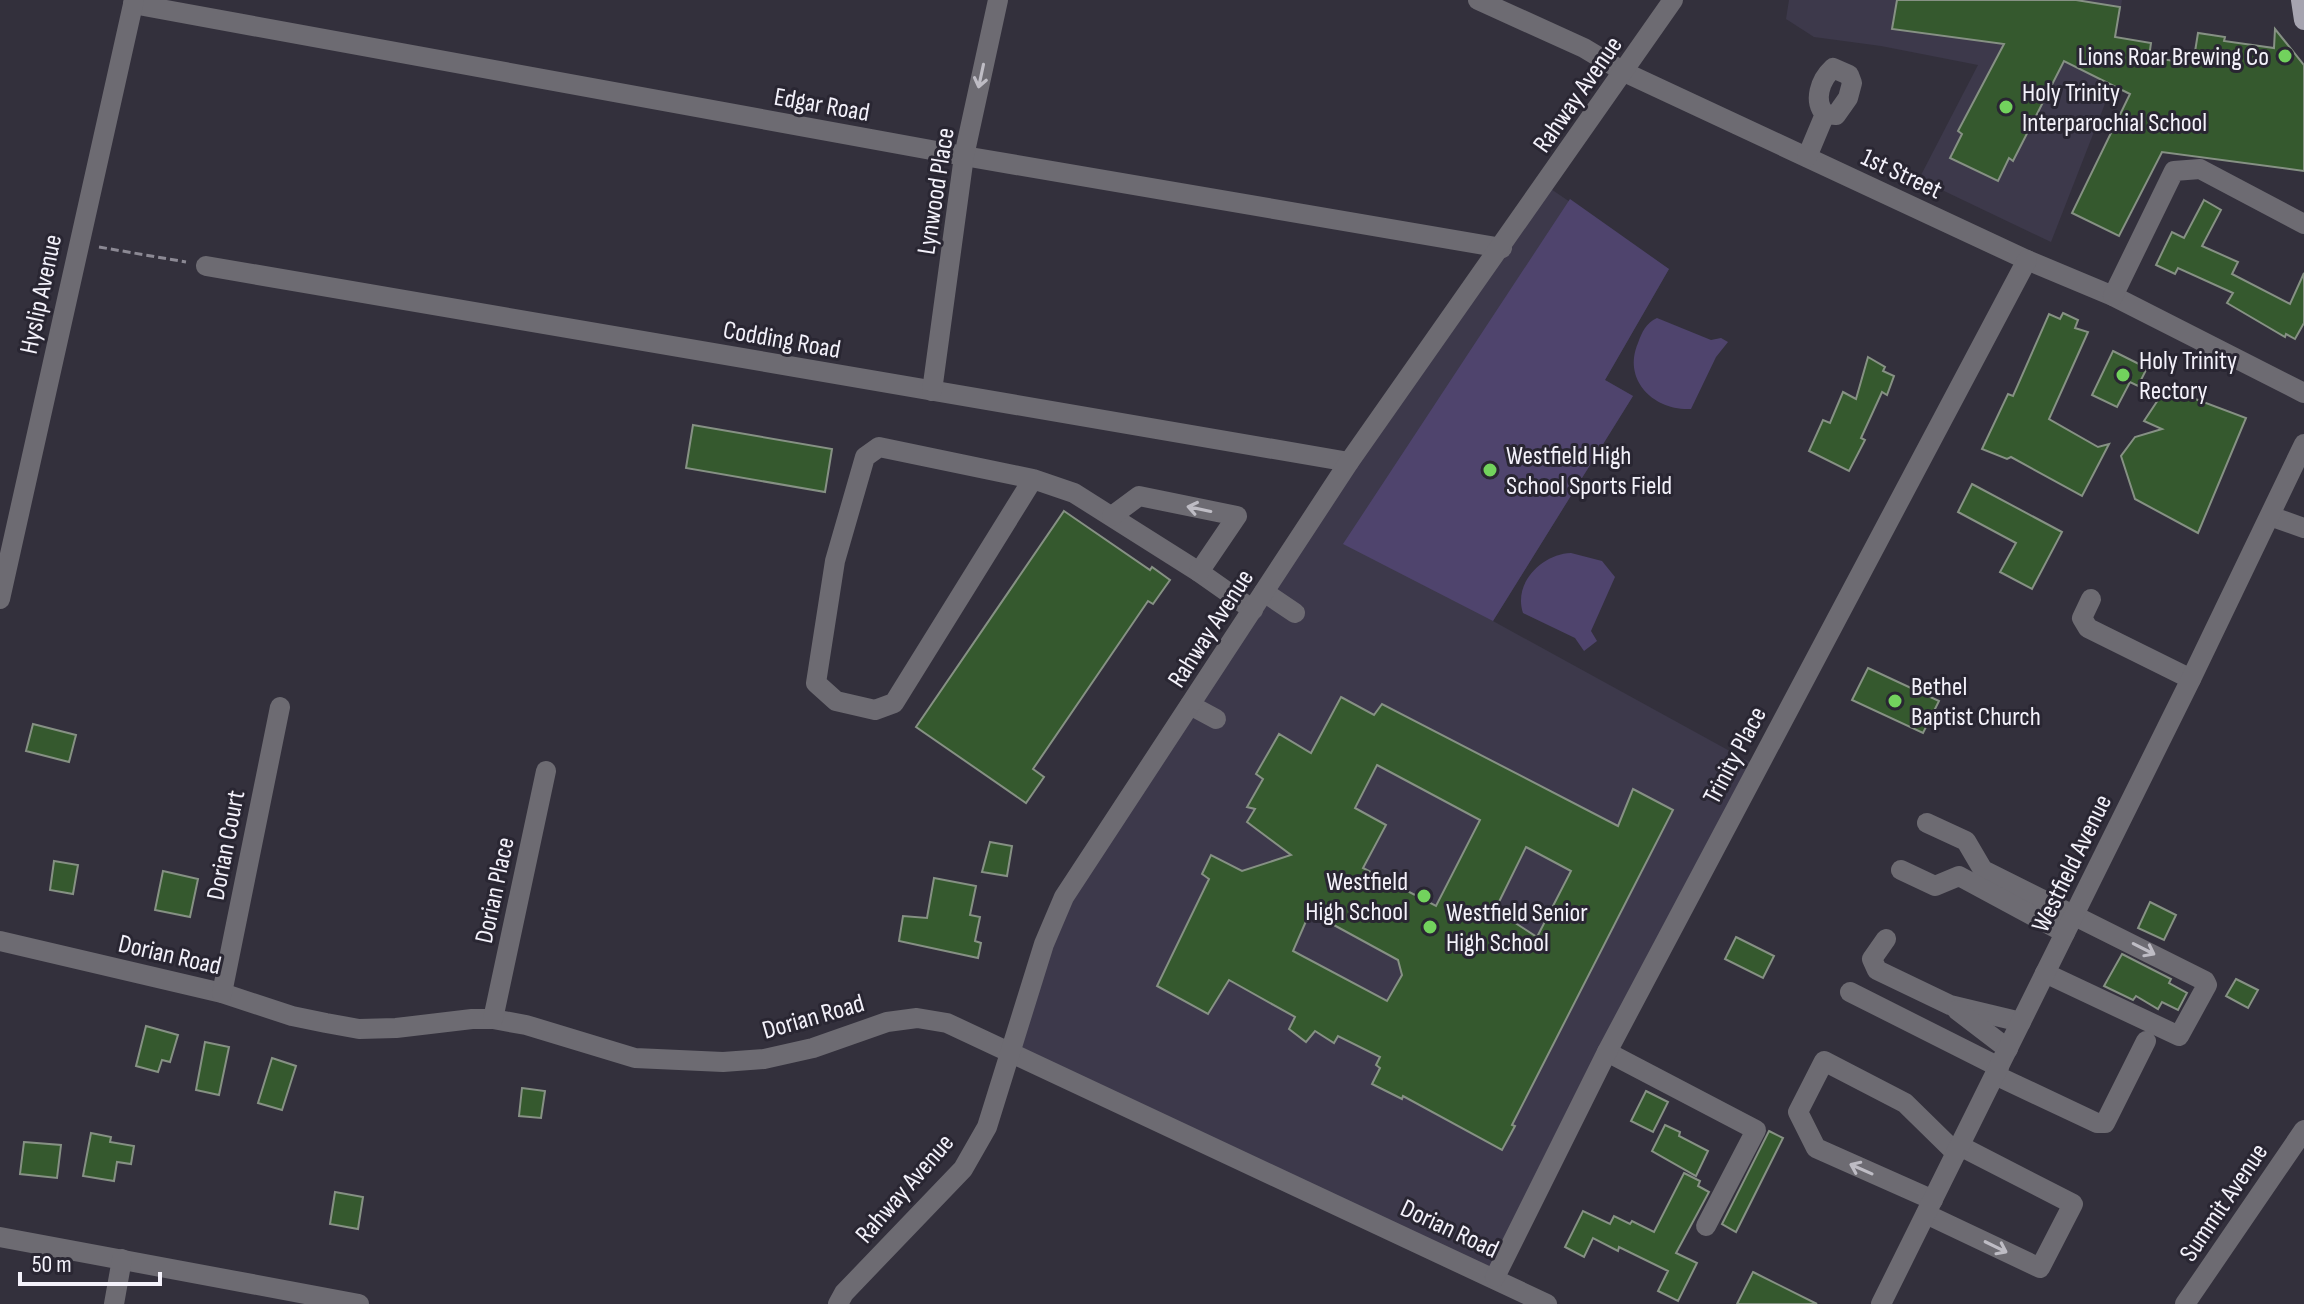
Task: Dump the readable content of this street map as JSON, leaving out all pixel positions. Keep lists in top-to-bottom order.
{
  "streets": {
    "street": [
      "Rahway Avenue",
      "Edgar Road",
      "1st Street",
      "Lynwood Place",
      "Hyslip Avenue",
      "Codding Road",
      "Trinity Place",
      "Dorian Court",
      "Westfield Avenue",
      "Dorian Place",
      "Dorian Road",
      "Summit Avenue"
    ]
  },
  "crossings": [
    ["Rahway Avenue", "Edgar Road"],
    ["Rahway Avenue", "1st Street"],
    ["Rahway Avenue", "Codding Road"],
    ["Rahway Avenue", "Dorian Road"],
    ["Edgar Road", "Lynwood Place"],
    ["Edgar Road", "Hyslip Avenue"],
    ["1st Street", "Trinity Place"],
    ["Lynwood Place", "Codding Road"],
    ["Trinity Place", "Dorian Road"],
    ["Dorian Court", "Dorian Road"],
    ["Dorian Place", "Dorian Road"]
  ],
  "one_way": ["Lynwood Place"],
  "places": [
    "Lions Roar Brewing Co",
    "Holy Trinity Interparochial School",
    "Holy Trinity Rectory",
    "Westfield High School Sports Field",
    "Bethel Baptist Church",
    "Westfield High School",
    "Westfield Senior High School"
  ],
  "scale_bar": "50 m"
}
